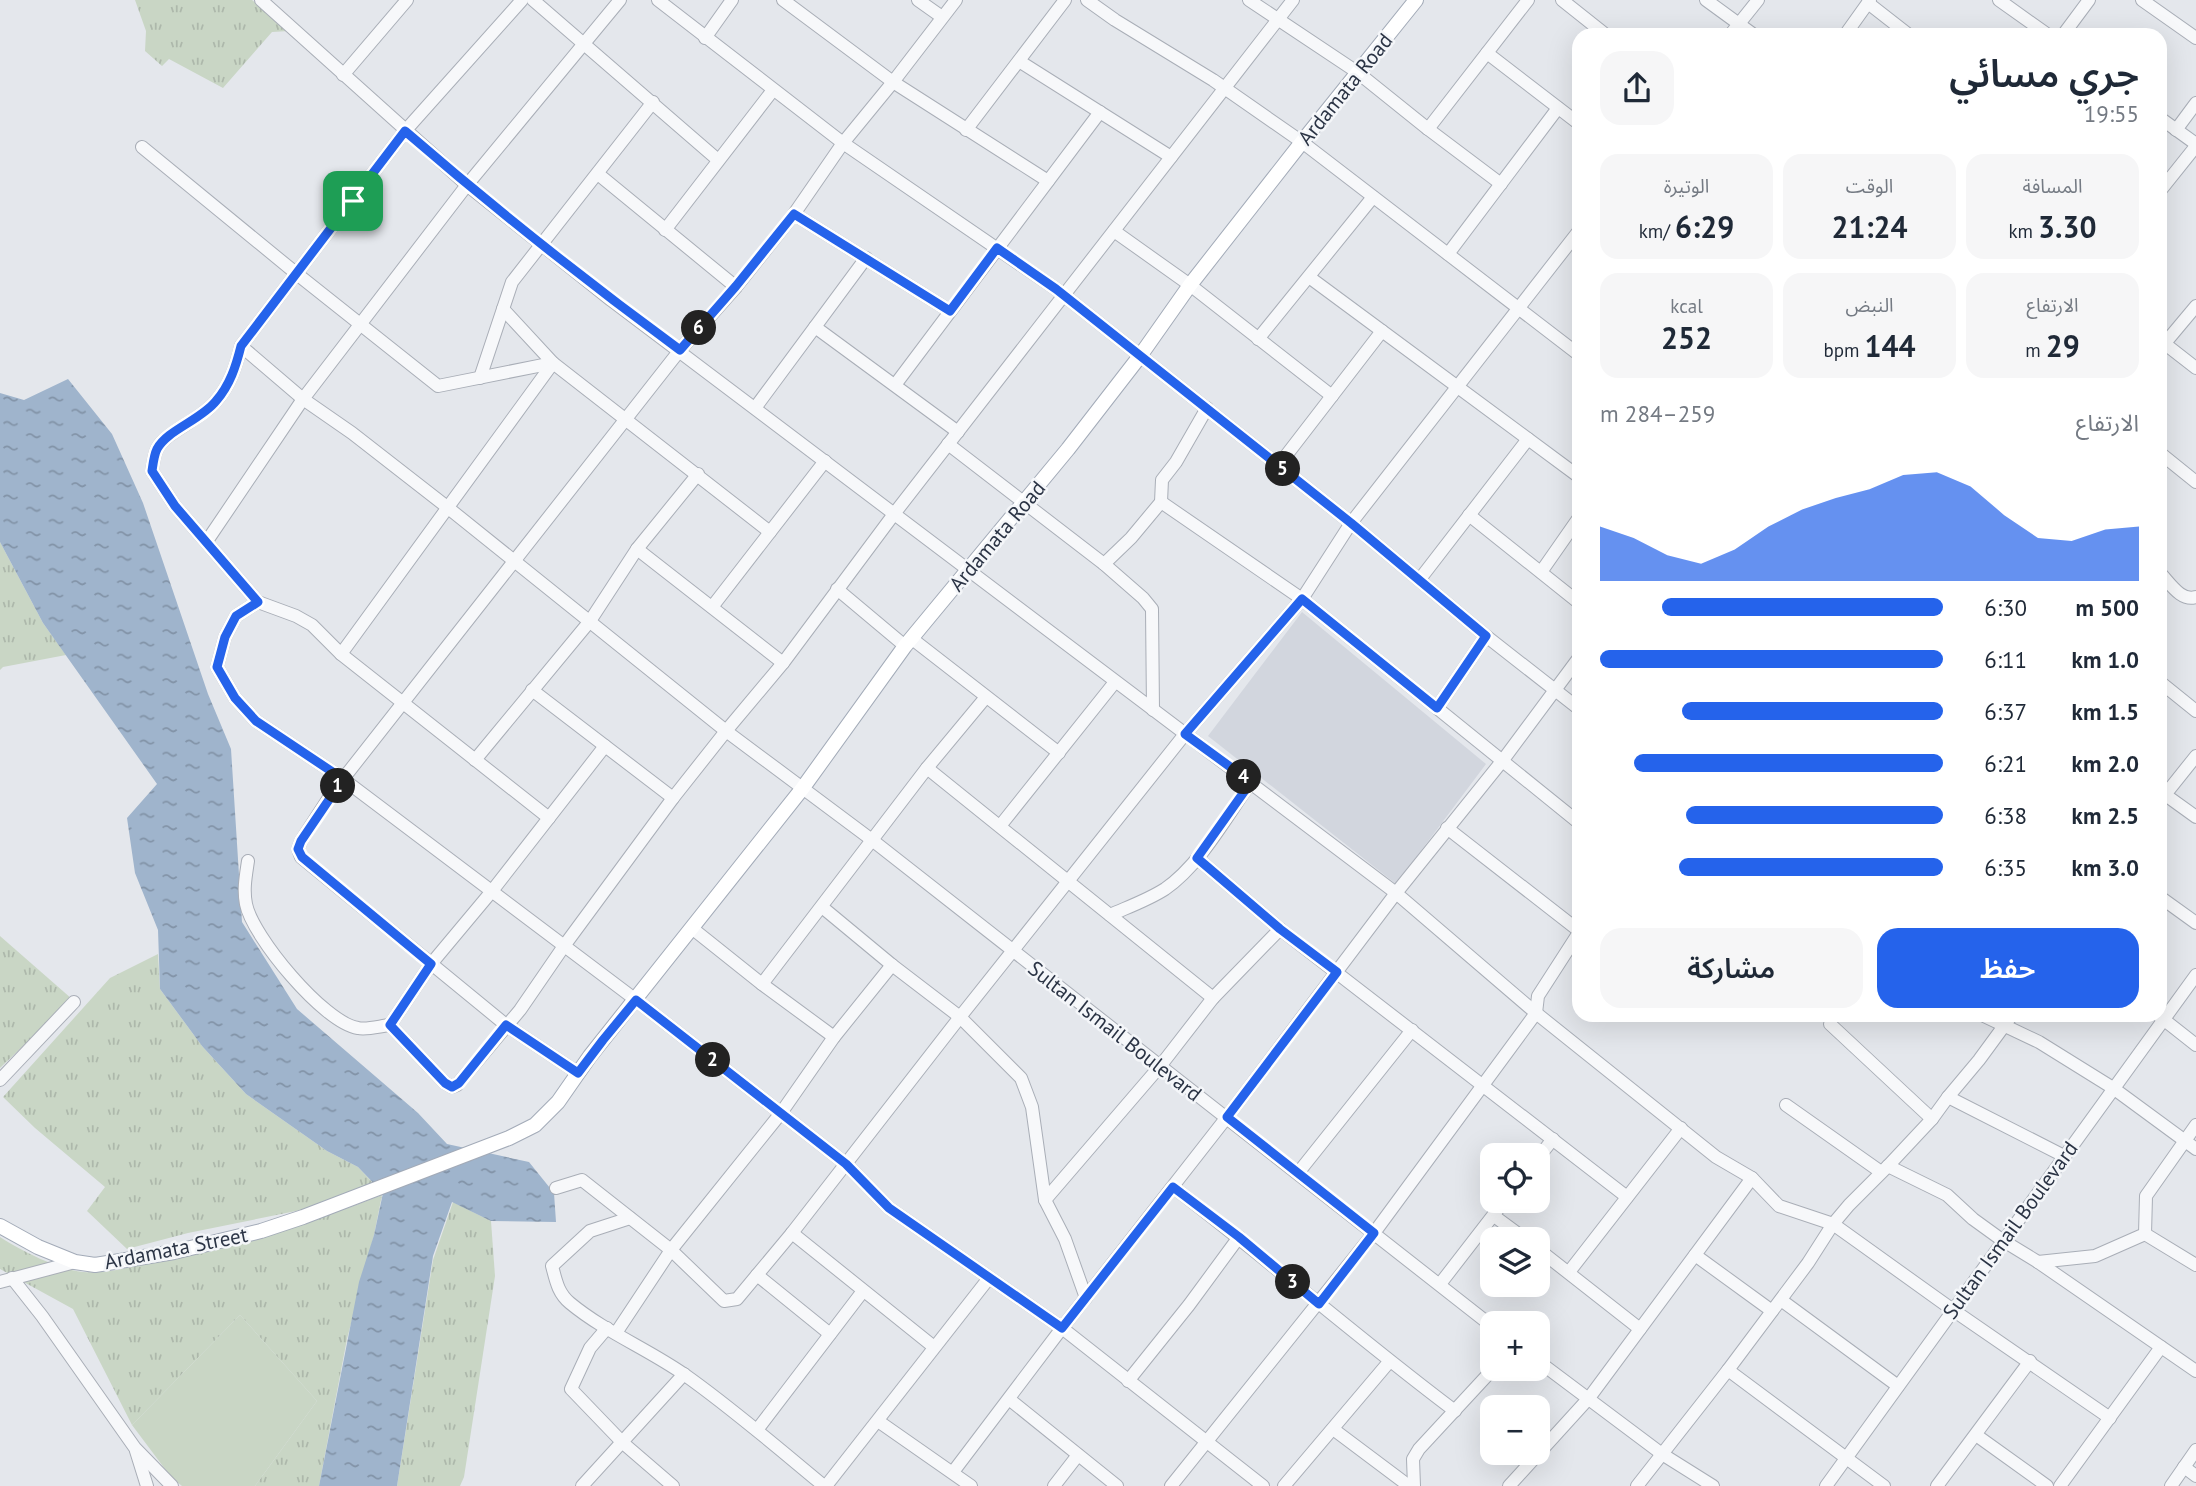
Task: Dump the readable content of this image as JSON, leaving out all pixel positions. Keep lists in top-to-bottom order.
{
  "streets": {
    "main road": ["Ardamata Road", "Ardamata Street"],
    "street": ["Sultan Ismail Boulevard"]
  },
  "crossings": [
    ["Ardamata Road", "Sultan Ismail Boulevard"],
    ["Ardamata Road", "Ardamata Street"]
  ],
  "page": {
    "heading": ["جري مسائي", "19:55"],
    "stats": [
      ["المسافة", "3.30 km"],
      ["الوقت", "21:24"],
      ["الوتيرة", "6:29 /km"],
      ["الارتفاع", "29 m"],
      ["النبض", "144 bpm"],
      ["kcal", "252"]
    ],
    "pins": [
      "6",
      "5",
      "4",
      "1",
      "2",
      "3"
    ],
    "chart": ["الارتفاع", "259–284 m"],
    "list": [
      {
        "name": "500 m",
        "note": "6:30"
      },
      {
        "name": "1.0 km",
        "note": "6:11"
      },
      {
        "name": "1.5 km",
        "note": "6:37"
      },
      {
        "name": "2.0 km",
        "note": "6:21"
      },
      {
        "name": "2.5 km",
        "note": "6:38"
      },
      {
        "name": "3.0 km",
        "note": "6:35"
      }
    ],
    "buttons": ["حفظ", "مشاركة"],
    "map_buttons": ["+", "−"]
  }
}
